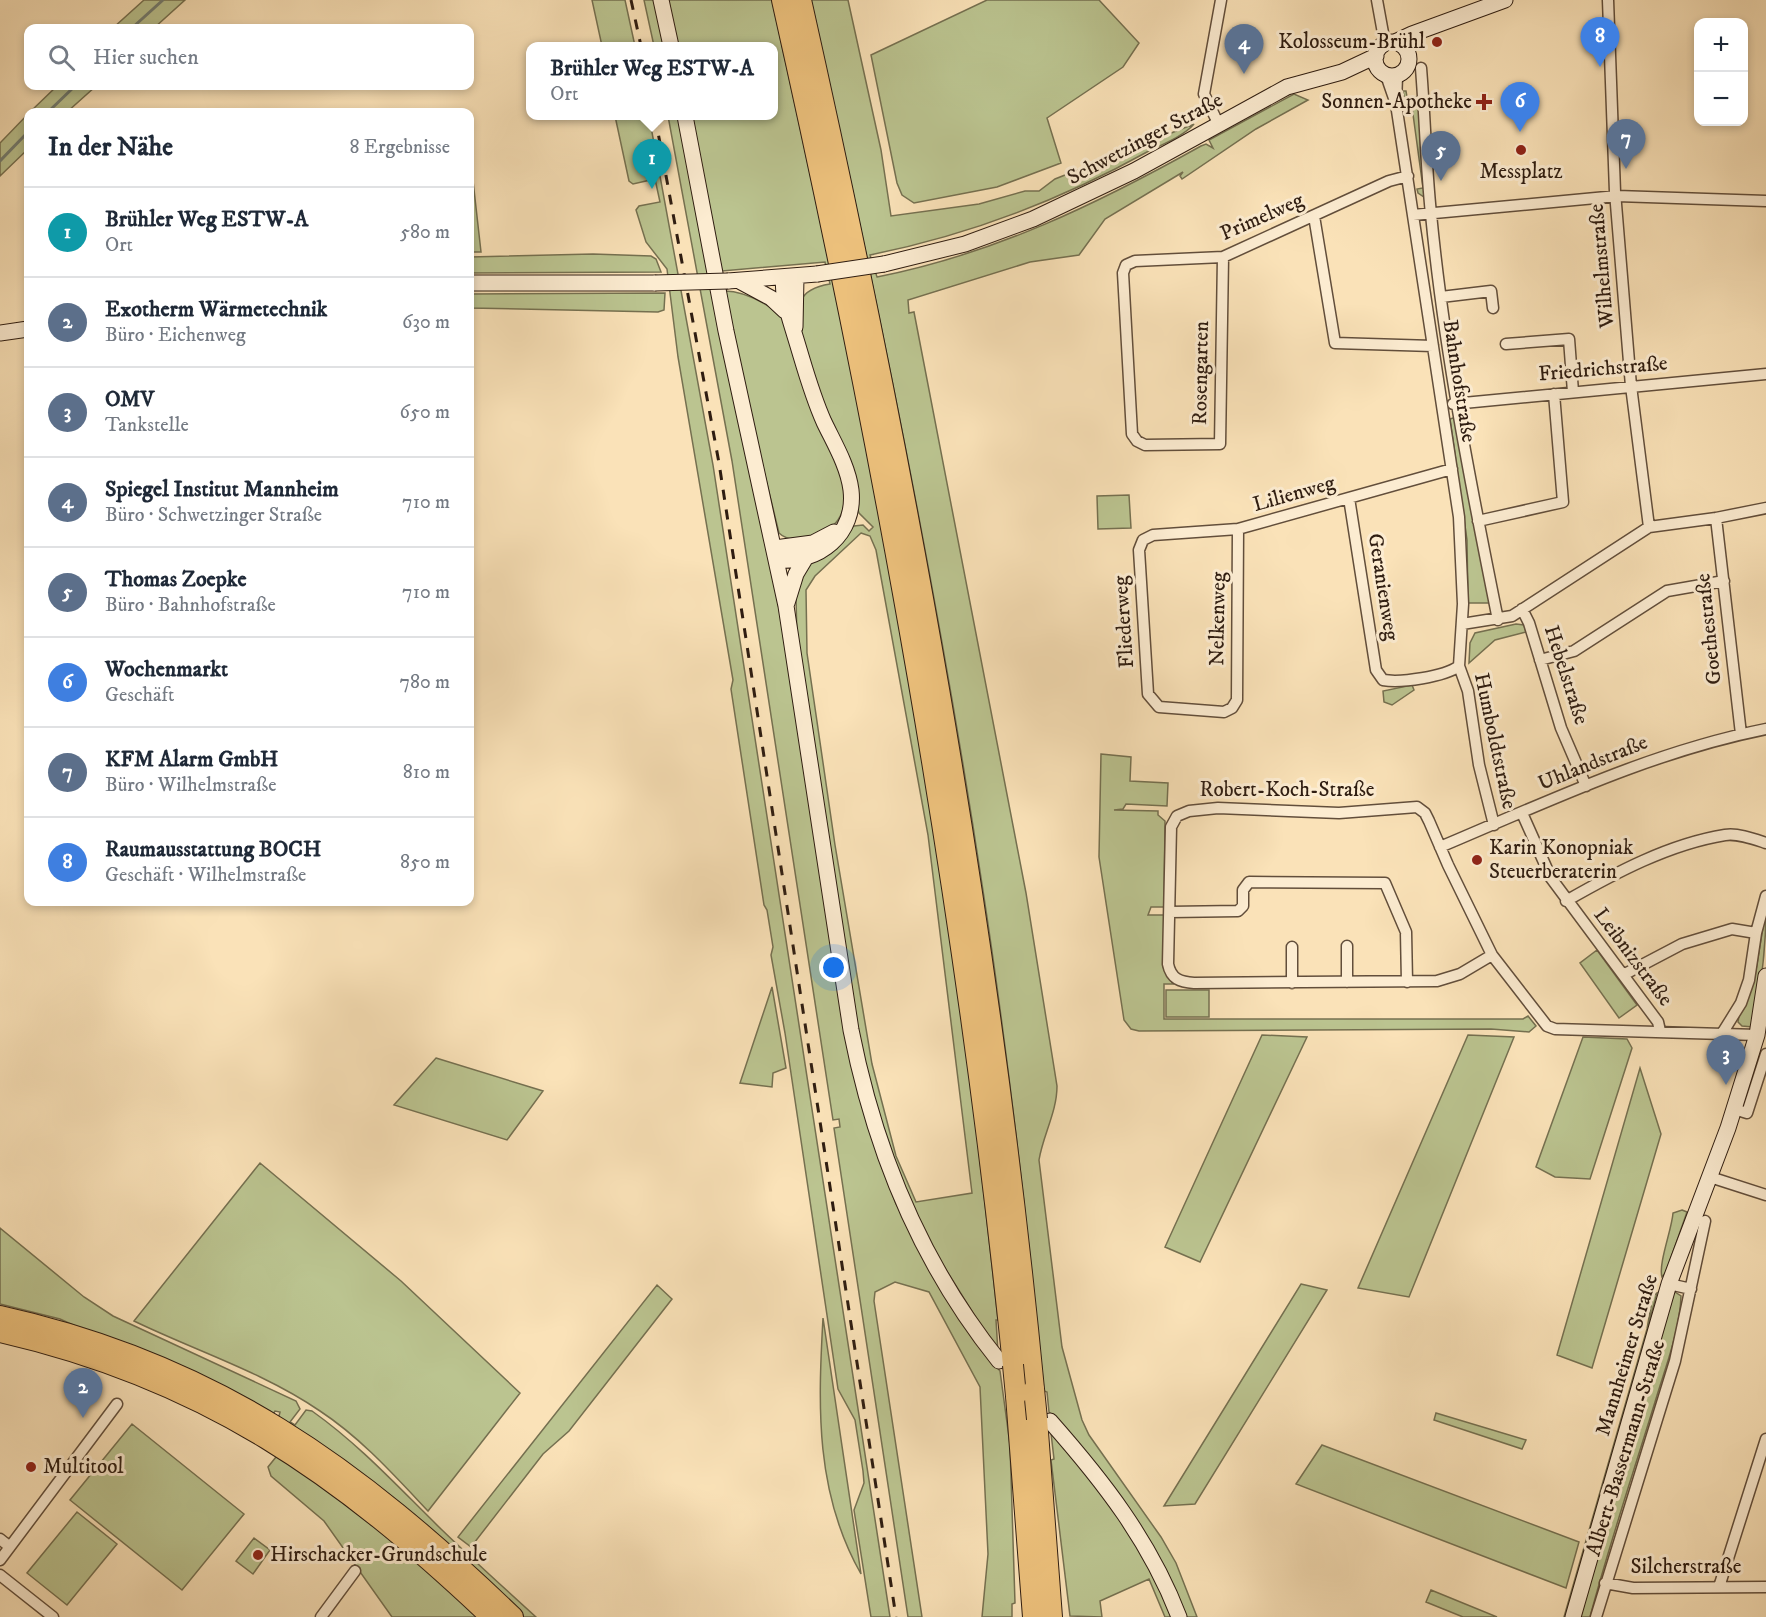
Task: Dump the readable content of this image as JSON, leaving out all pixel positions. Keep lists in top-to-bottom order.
{
  "streets": {
    "main road": ["Schwetzinger Straße", "Mannheimer Straße"],
    "street": [
      "Primelweg",
      "Wilhelmstraße",
      "Friedrichstraße",
      "Rosengarten",
      "Bahnhofstraße",
      "Lilienweg",
      "Geranienweg",
      "Nelkenweg",
      "Fliederweg",
      "Goethestraße",
      "Hebelstraße",
      "Humboldtstraße",
      "Uhlandstraße",
      "Robert-Koch-Straße",
      "Leibnizstraße",
      "Albert-Bassermann-Straße",
      "Silcherstraße"
    ]
  },
  "crossings": [
    ["Schwetzinger Straße", "Bahnhofstraße"],
    ["Primelweg", "Rosengarten"],
    ["Primelweg", "Bahnhofstraße"],
    ["Wilhelmstraße", "Friedrichstraße"],
    ["Friedrichstraße", "Bahnhofstraße"],
    ["Bahnhofstraße", "Lilienweg"],
    ["Bahnhofstraße", "Geranienweg"],
    ["Bahnhofstraße", "Humboldtstraße"],
    ["Lilienweg", "Geranienweg"],
    ["Lilienweg", "Nelkenweg"],
    ["Lilienweg", "Fliederweg"],
    ["Geranienweg", "Humboldtstraße"],
    ["Nelkenweg", "Fliederweg"],
    ["Goethestraße", "Uhlandstraße"],
    ["Hebelstraße", "Uhlandstraße"],
    ["Humboldtstraße", "Uhlandstraße"],
    ["Uhlandstraße", "Robert-Koch-Straße"],
    ["Uhlandstraße", "Leibnizstraße"],
    ["Albert-Bassermann-Straße", "Silcherstraße"]
  ],
  "places": {
    "other": [
      "Kolosseum-Brühl",
      "Messplatz",
      "Karin Konopniak Steuerberaterin",
      "Multitool",
      "Hirschacker-Grundschule"
    ],
    "health": ["Sonnen-Apotheke"]
  },
  "page": {
    "pins": [
      "8",
      "4",
      "6",
      "7",
      "5",
      "1",
      "3",
      "2"
    ],
    "map_buttons": ["+", "−"],
    "search": "Hier suchen",
    "popup": ["Brühler Weg ESTW-A", "Ort"],
    "heading": ["In der Nähe", "8 Ergebnisse"],
    "list": [
      {
        "mark": "1",
        "name": "Brühler Weg ESTW-A",
        "note": "Ort",
        "value": "580 m"
      },
      {
        "mark": "2",
        "name": "Exotherm Wärmetechnik",
        "note": "Büro · Eichenweg",
        "value": "630 m"
      },
      {
        "mark": "3",
        "name": "OMV",
        "note": "Tankstelle",
        "value": "650 m"
      },
      {
        "mark": "4",
        "name": "Spiegel Institut Mannheim",
        "note": "Büro · Schwetzinger Straße",
        "value": "710 m"
      },
      {
        "mark": "5",
        "name": "Thomas Zoepke",
        "note": "Büro · Bahnhofstraße",
        "value": "710 m"
      },
      {
        "mark": "6",
        "name": "Wochenmarkt",
        "note": "Geschäft",
        "value": "780 m"
      },
      {
        "mark": "7",
        "name": "KFM Alarm GmbH",
        "note": "Büro · Wilhelmstraße",
        "value": "810 m"
      },
      {
        "mark": "8",
        "name": "Raumausstattung BOCH",
        "note": "Geschäft · Wilhelmstraße",
        "value": "850 m"
      }
    ]
  }
}
